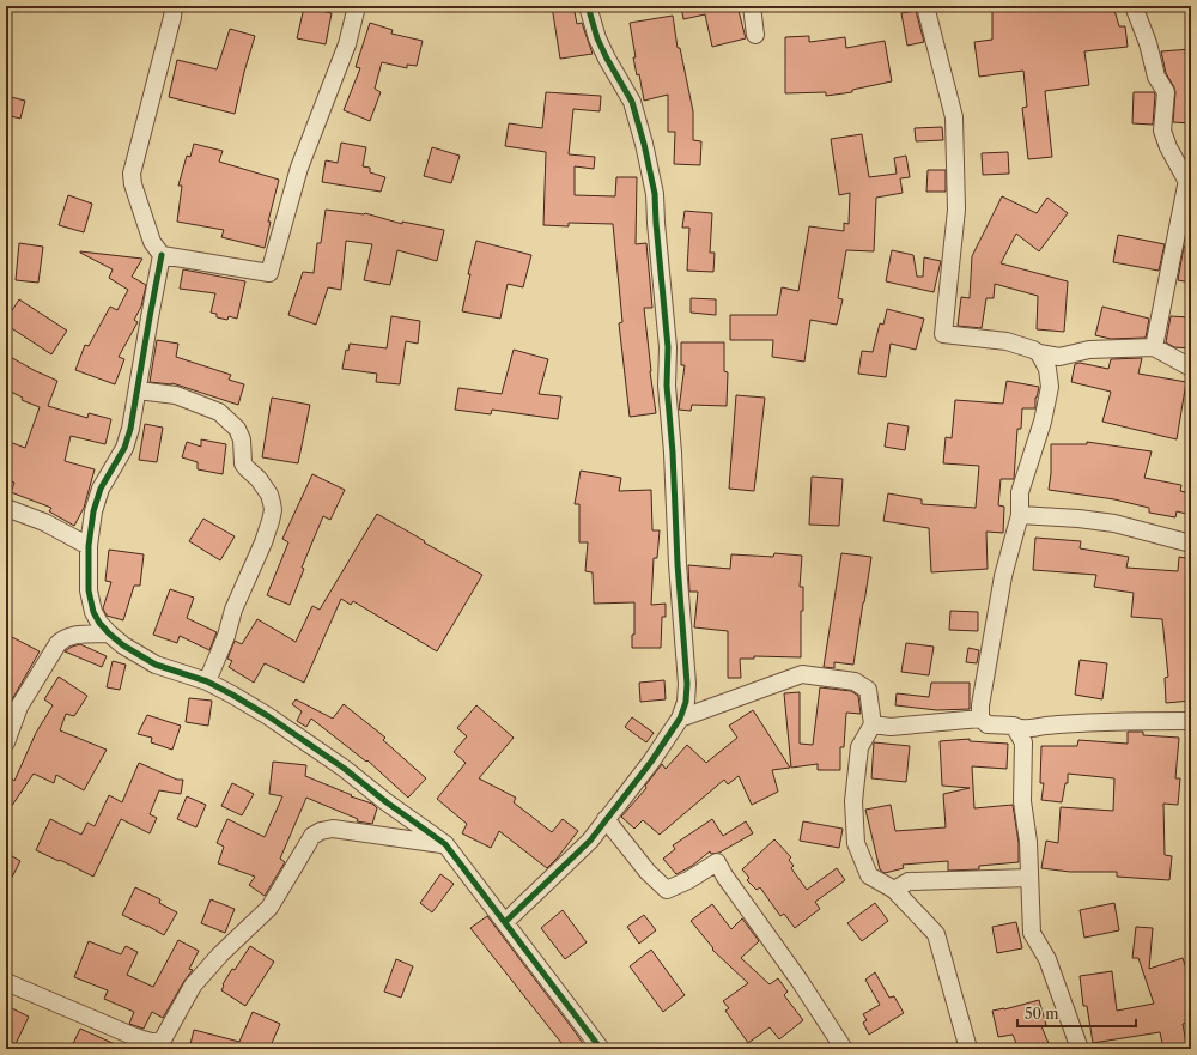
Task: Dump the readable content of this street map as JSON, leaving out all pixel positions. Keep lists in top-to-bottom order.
{
  "scale_bar": "50 m"
}
